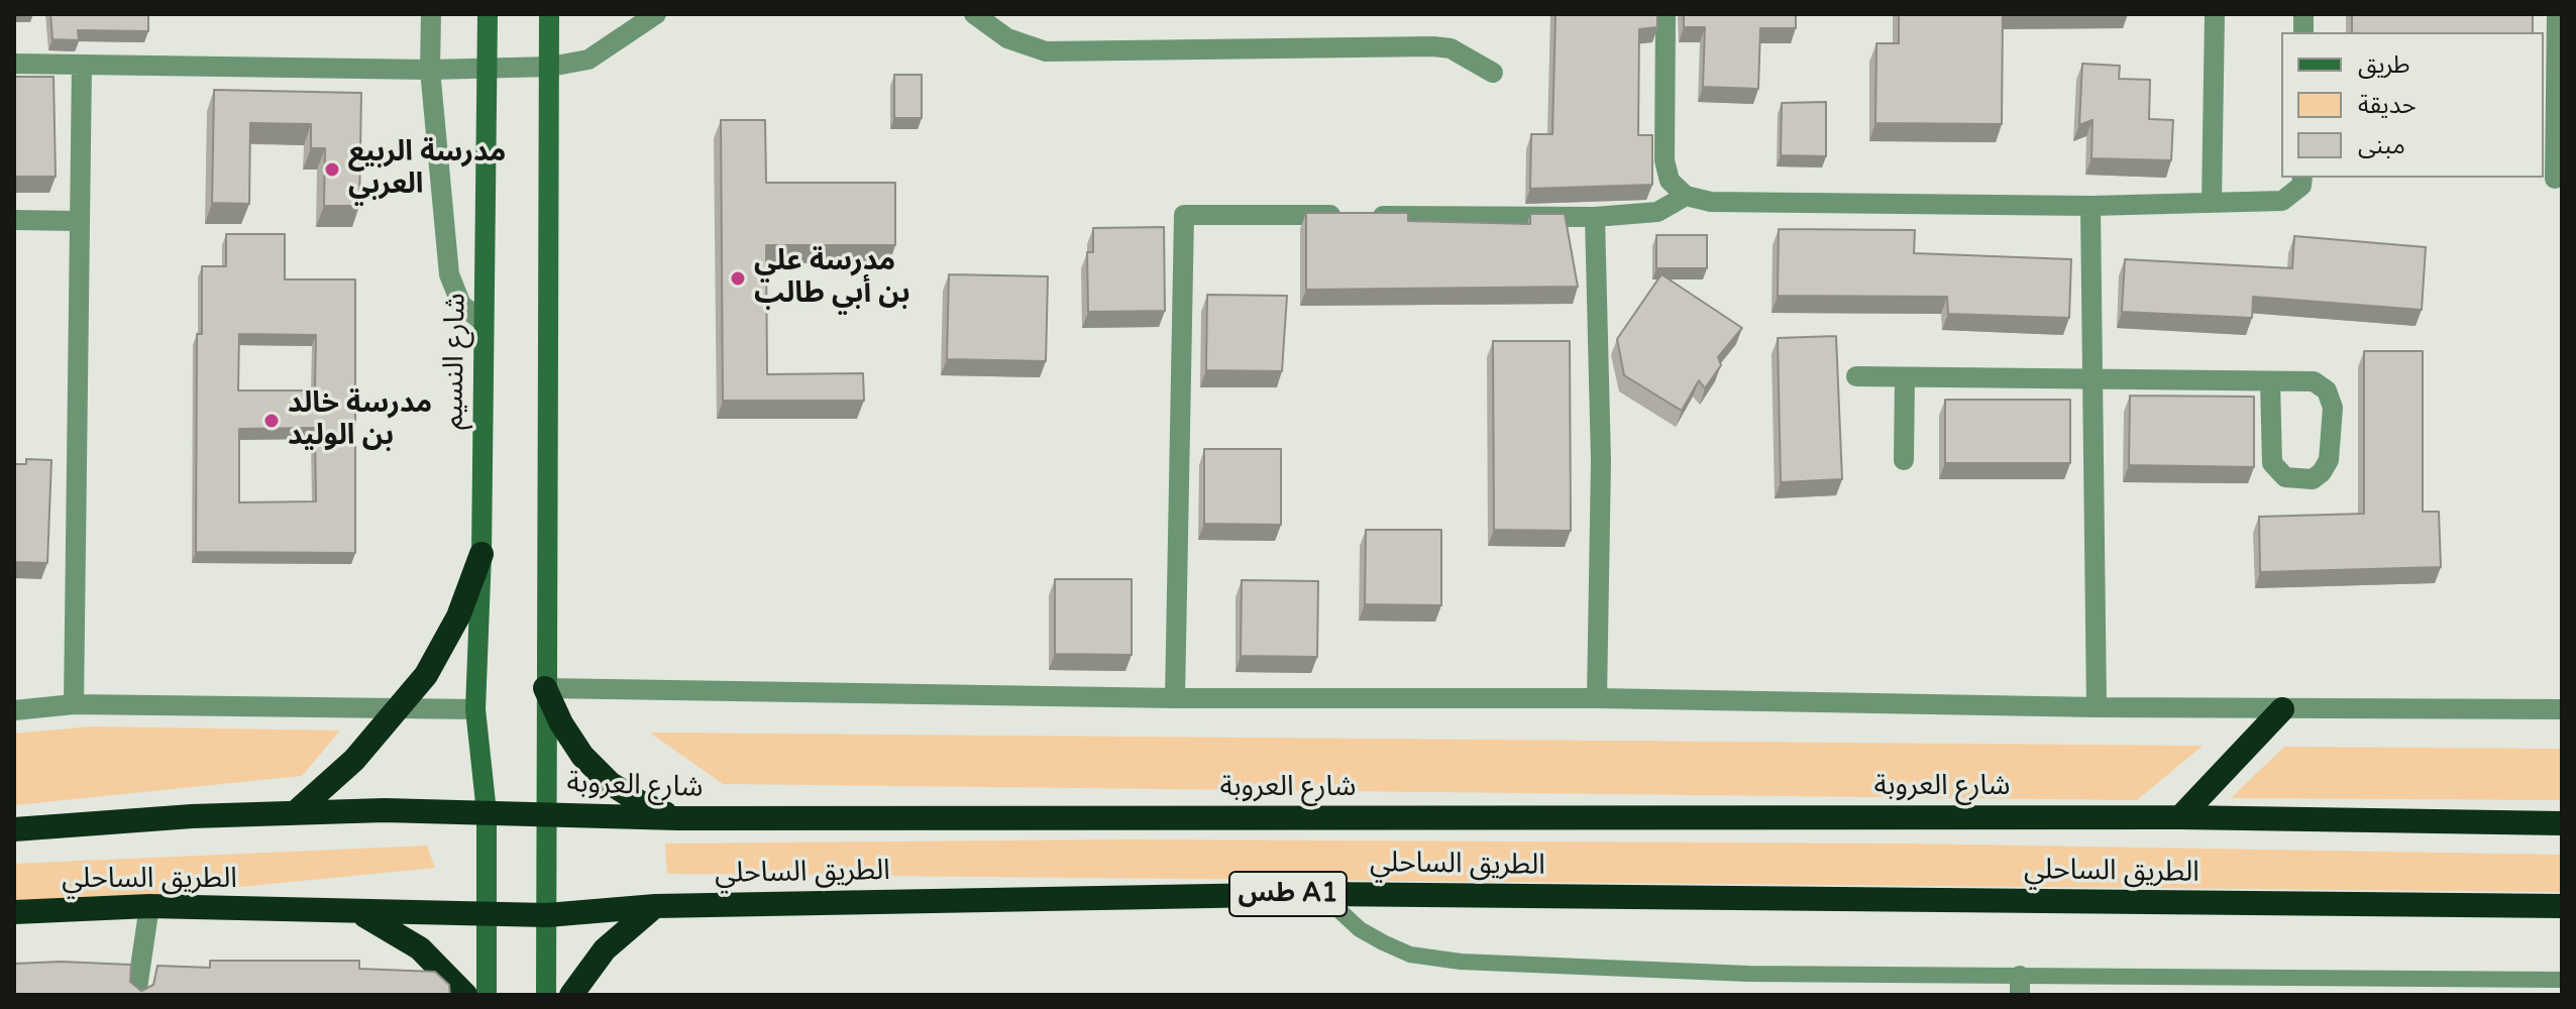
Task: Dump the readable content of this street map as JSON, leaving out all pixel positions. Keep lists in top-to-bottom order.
{
  "streets": {
    "highway": ["شارع العروبة", "الطريق الساحلي", "طس A1"],
    "street": ["شارع النسيم"]
  },
  "crossings": [
    ["شارع النسيم", "شارع العروبة"],
    ["شارع النسيم", "الطريق الساحلي"]
  ],
  "places": ["مدرسة الربيع العربي", "مدرسة علي بن أبي طالب", "مدرسة خالد بن الوليد"],
  "legend": ["طريق", "حديقة", "مبنى"]
}
